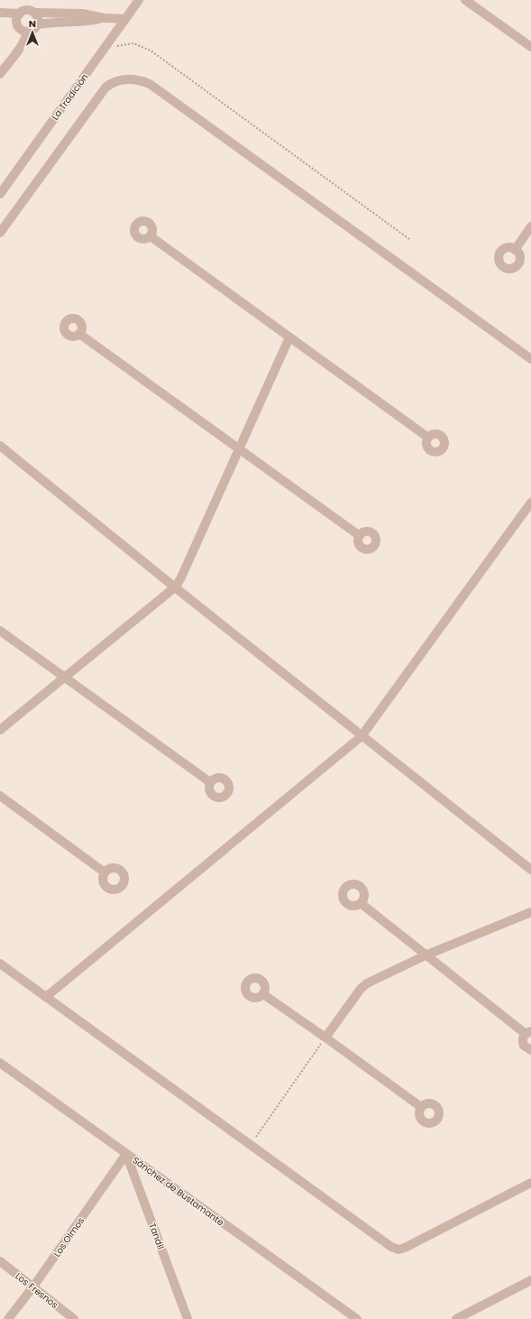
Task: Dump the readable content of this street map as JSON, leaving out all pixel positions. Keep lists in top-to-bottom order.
{
  "streets": {
    "street": [
      "La Tradición",
      "Sánchez de Bustamante",
      "Tandil",
      "Los Olmos",
      "Los Fresnos"
    ]
  },
  "crossings": [
    ["Sánchez de Bustamante", "Tandil"],
    ["Sánchez de Bustamante", "Los Olmos"],
    ["Tandil", "Los Olmos"],
    ["Los Olmos", "Los Fresnos"]
  ],
  "north": "top"
}
